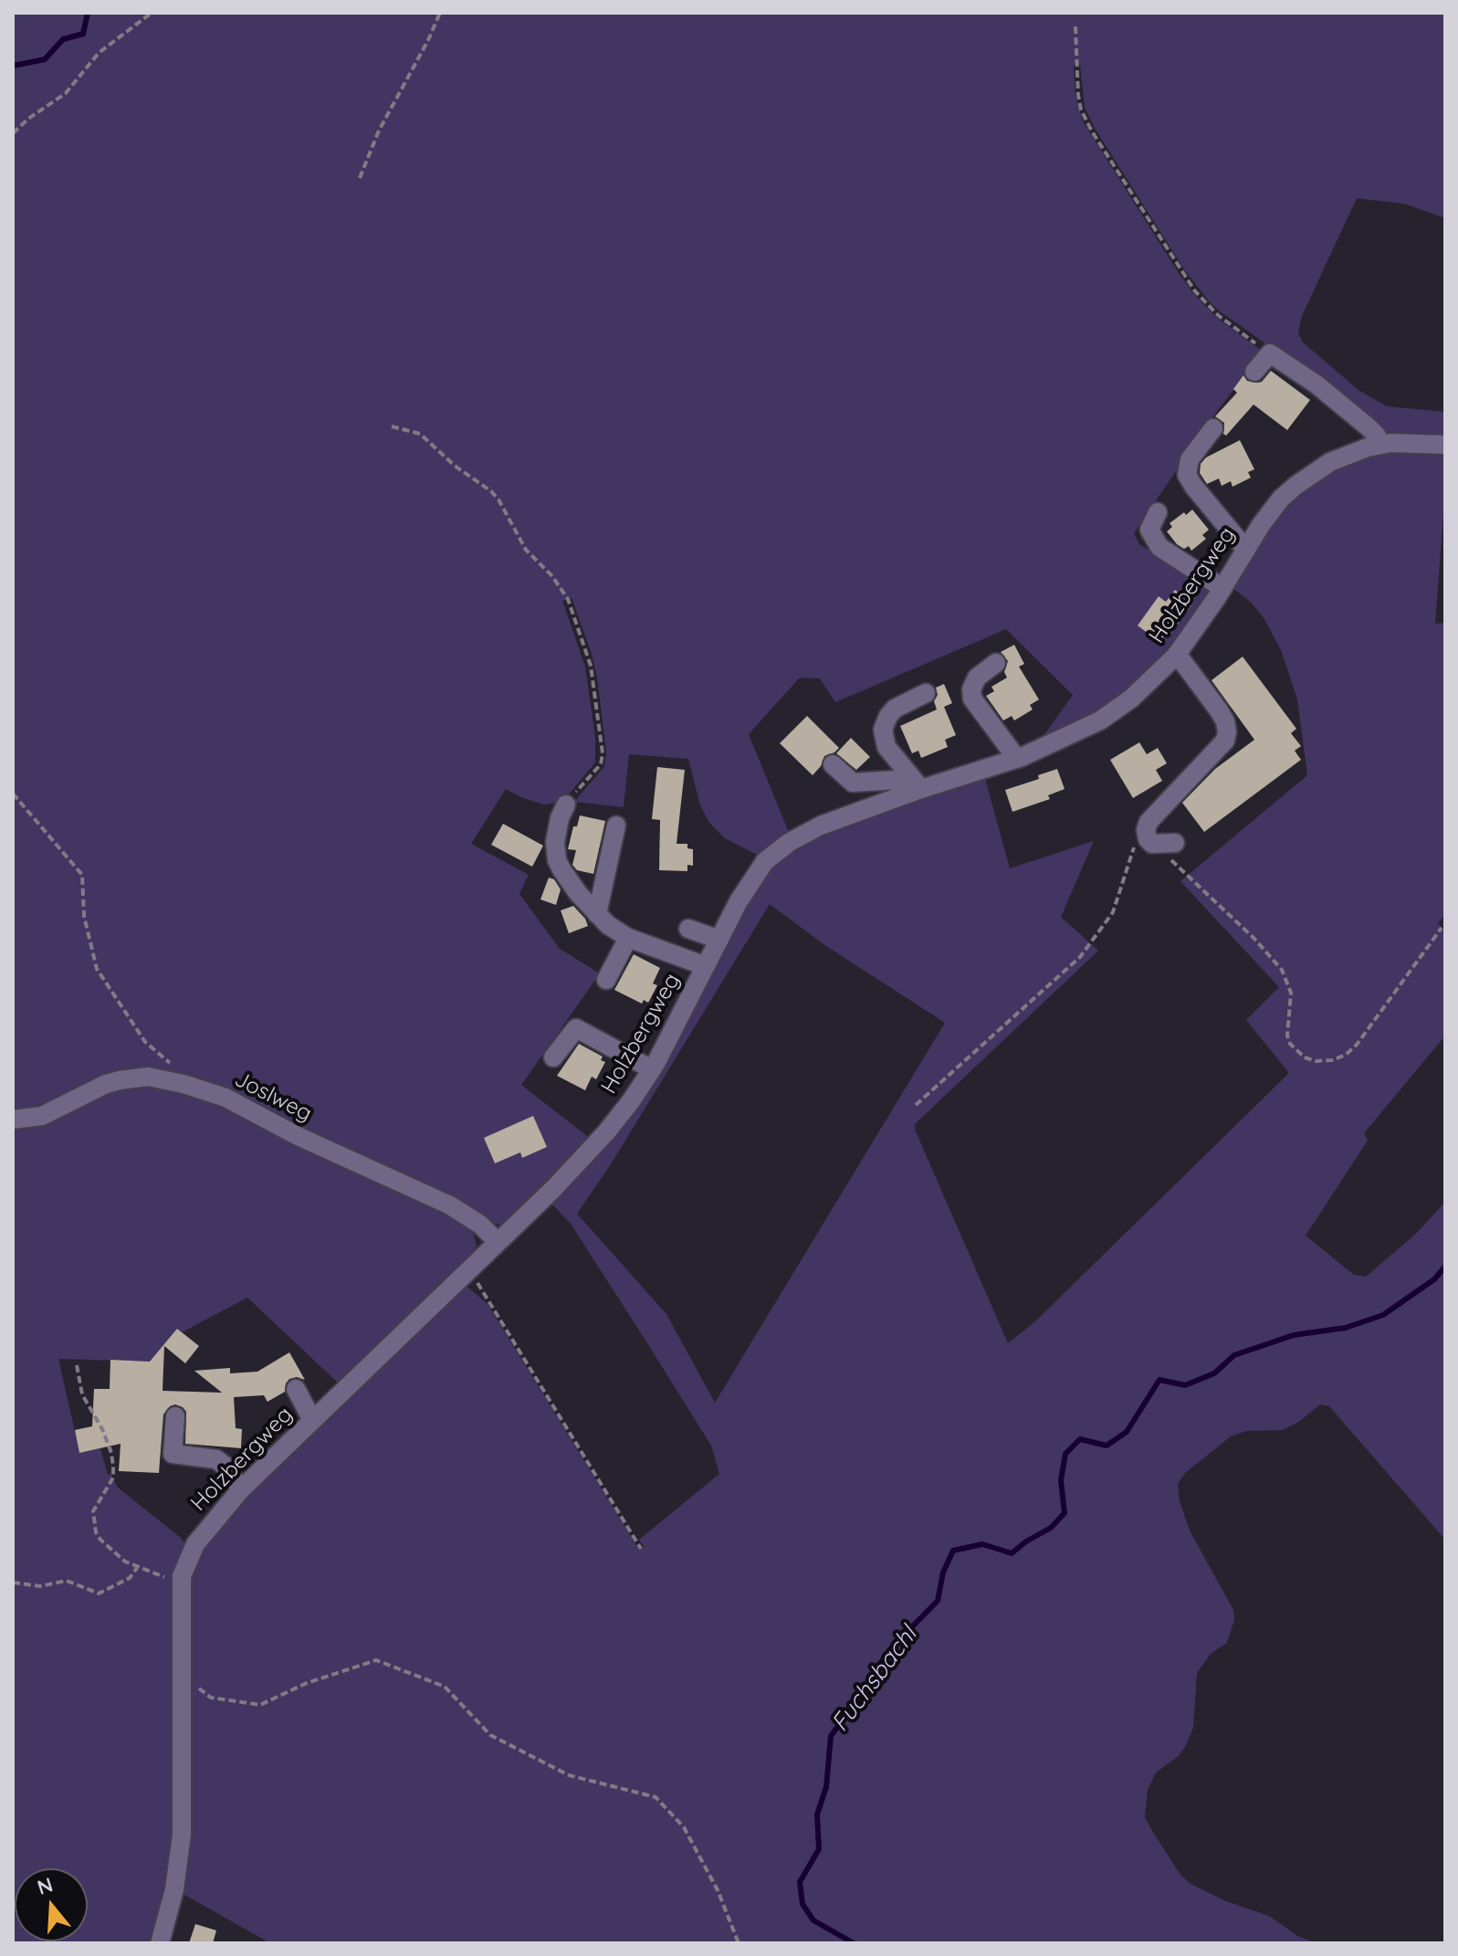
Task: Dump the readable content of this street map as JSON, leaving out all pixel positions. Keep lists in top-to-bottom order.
{
  "streets": {
    "street": ["Holzbergweg", "Joslweg"]
  },
  "crossings": [
    ["Holzbergweg", "Joslweg"]
  ],
  "water": ["Fuchsbachl"],
  "north": "top"
}
